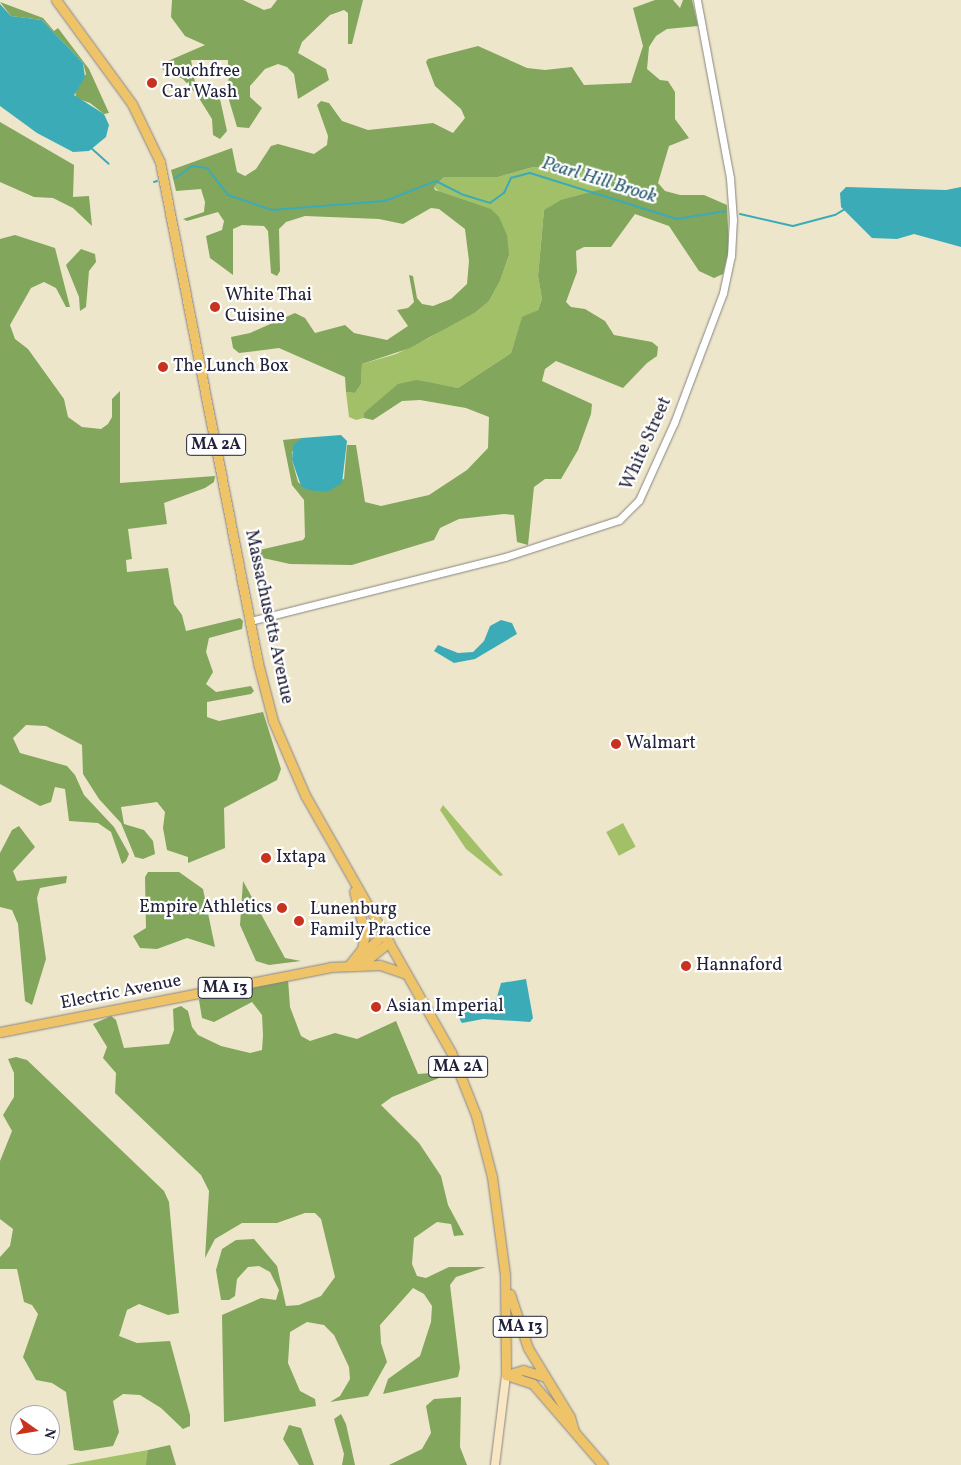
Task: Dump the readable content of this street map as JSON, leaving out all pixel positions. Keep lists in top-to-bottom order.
{
  "streets": {
    "main road": [
      "MA 2A",
      "Massachusetts Avenue",
      "MA 13",
      "Electric Avenue"
    ],
    "street": ["White Street"]
  },
  "crossings": [
    ["White Street", "Massachusetts Avenue"],
    ["Massachusetts Avenue", "MA 13"],
    ["MA 13", "Electric Avenue"]
  ],
  "water": ["Pearl Hill Brook"],
  "places": [
    "Touchfree Car Wash",
    "White Thai Cuisine",
    "The Lunch Box",
    "Walmart",
    "Ixtapa",
    "Empire Athletics",
    "Lunenburg Family Practice",
    "Hannaford",
    "Asian Imperial"
  ],
  "north": "right"
}
